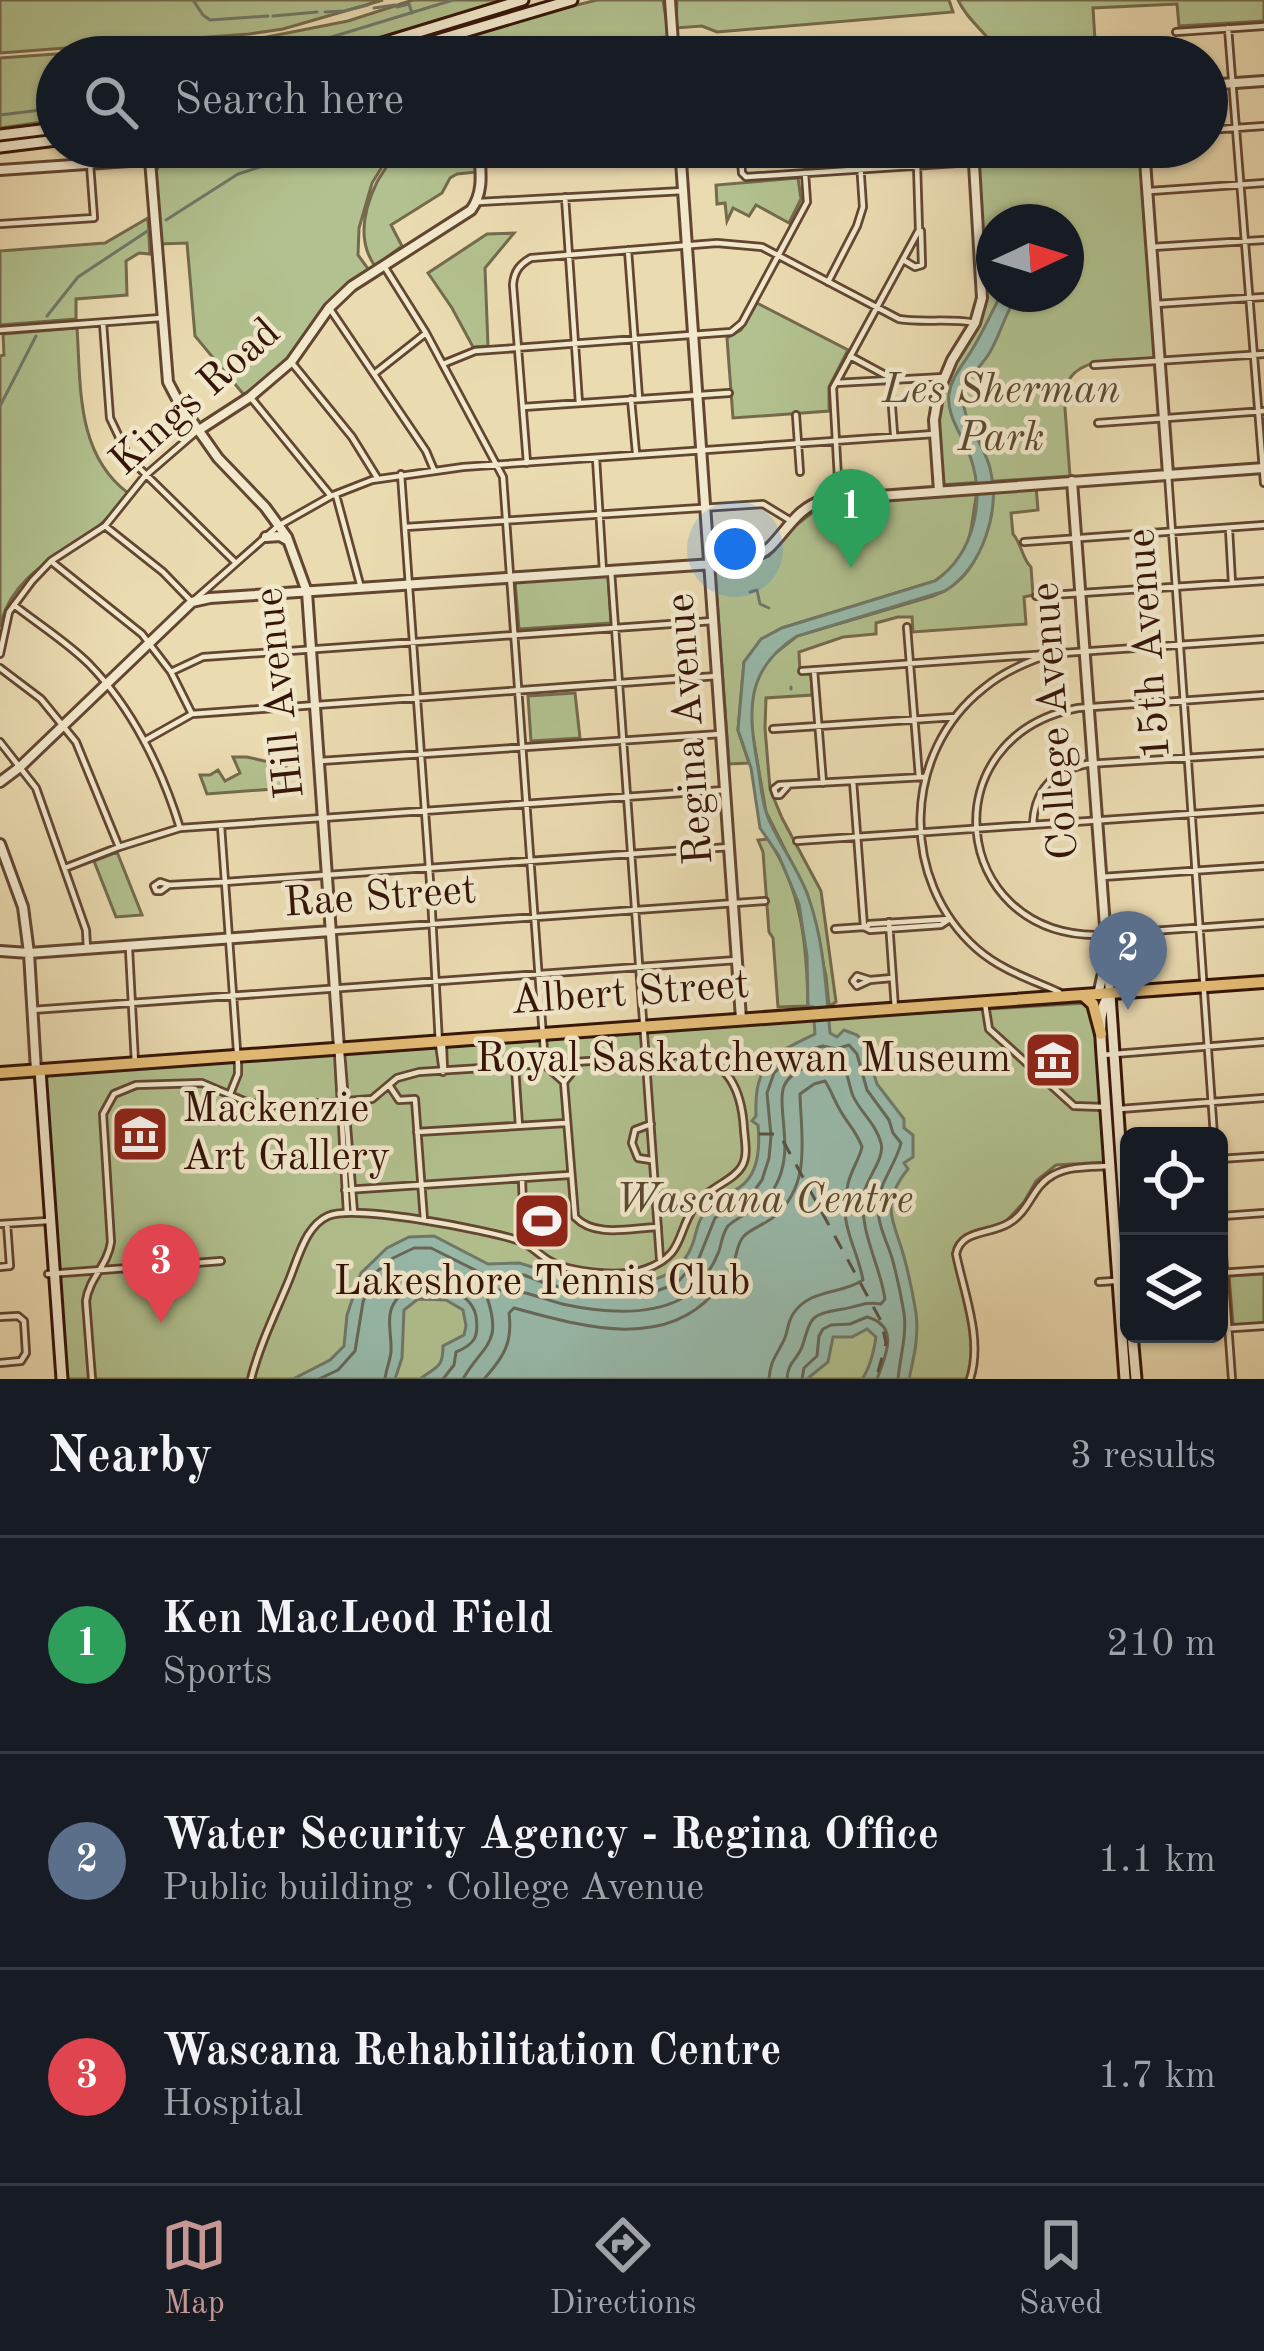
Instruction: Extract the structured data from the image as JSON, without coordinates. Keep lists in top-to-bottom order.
{
  "streets": {
    "main road": ["College Avenue", "Albert Street"],
    "street": [
      "Kings Road",
      "15th Avenue",
      "Hill Avenue",
      "Regina Avenue",
      "Rae Street"
    ]
  },
  "crossings": [
    ["Kings Road", "Hill Avenue"],
    ["15th Avenue", "Albert Street"],
    ["Hill Avenue", "Rae Street"],
    ["Hill Avenue", "Albert Street"],
    ["College Avenue", "Albert Street"],
    ["Regina Avenue", "Rae Street"],
    ["Regina Avenue", "Albert Street"]
  ],
  "parks": ["Les Sherman Park", "Wascana Centre"],
  "places": {
    "museum": ["Royal Saskatchewan Museum", "Mackenzie Art Gallery"],
    "sports": ["Lakeshore Tennis Club"]
  },
  "north": "right",
  "page": {
    "search": "Search here",
    "pins": ["1", "2", "3"],
    "heading": ["Nearby", "3 results"],
    "list": [
      {
        "mark": "1",
        "name": "Ken MacLeod Field",
        "note": "Sports",
        "value": "210 m"
      },
      {
        "mark": "2",
        "name": "Water Security Agency - Regina Office",
        "note": "Public building · College Avenue",
        "value": "1.1 km"
      },
      {
        "mark": "3",
        "name": "Wascana Rehabilitation Centre",
        "note": "Hospital",
        "value": "1.7 km"
      }
    ],
    "nav": ["Map", "Directions", "Saved"]
  }
}
